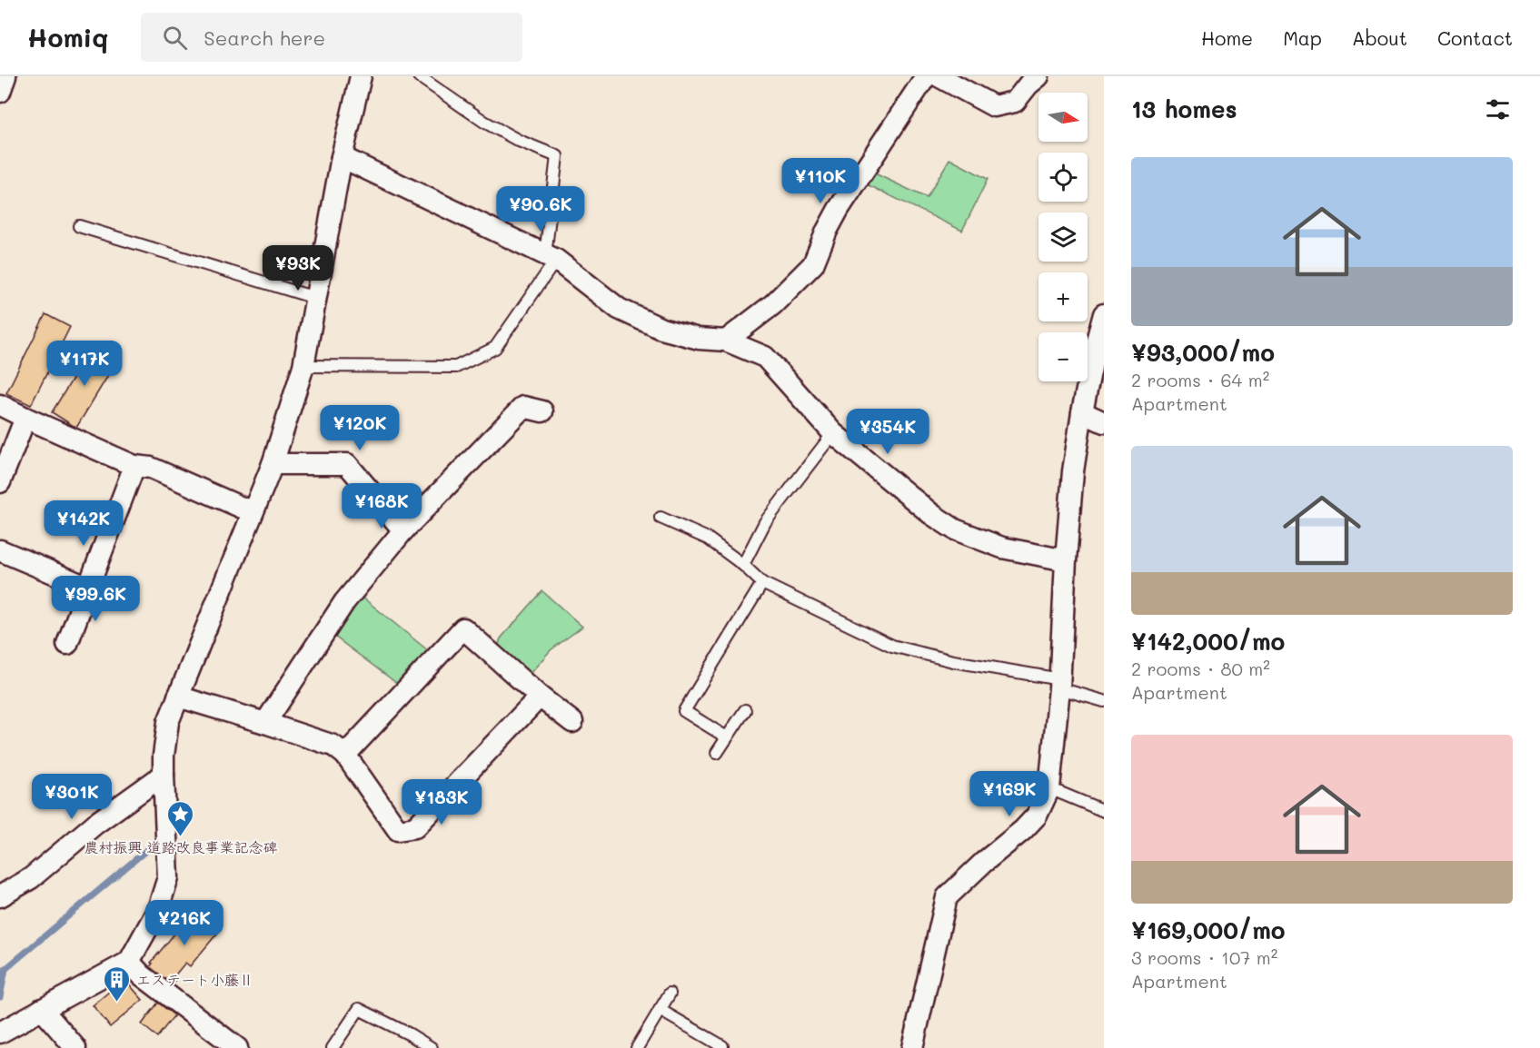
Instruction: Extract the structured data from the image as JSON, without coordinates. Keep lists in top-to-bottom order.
{
  "places": {
    "place": ["農村振興 道路改良事業記念碑"],
    "building": ["エステート小藤Ⅱ"]
  },
  "north": "right",
  "page": {
    "header": "Homiq",
    "search": "Search here",
    "nav": [
      "Home",
      "Map",
      "About",
      "Contact"
    ],
    "heading": "13 homes",
    "map_buttons": ["+", "−"],
    "list": [
      {
        "name": "¥93,000/mo",
        "note": "2 rooms · 64 m² · Apartment"
      },
      {
        "name": "¥142,000/mo",
        "note": "2 rooms · 80 m² · Apartment"
      },
      {
        "name": "¥169,000/mo",
        "note": "3 rooms · 107 m² · Apartment"
      }
    ],
    "price": [
      "¥110K",
      "¥90.6K",
      "¥93K",
      "¥117K",
      "¥120K",
      "¥354K",
      "¥168K",
      "¥142K",
      "¥99.6K",
      "¥169K",
      "¥301K",
      "¥183K",
      "¥216K"
    ]
  }
}
